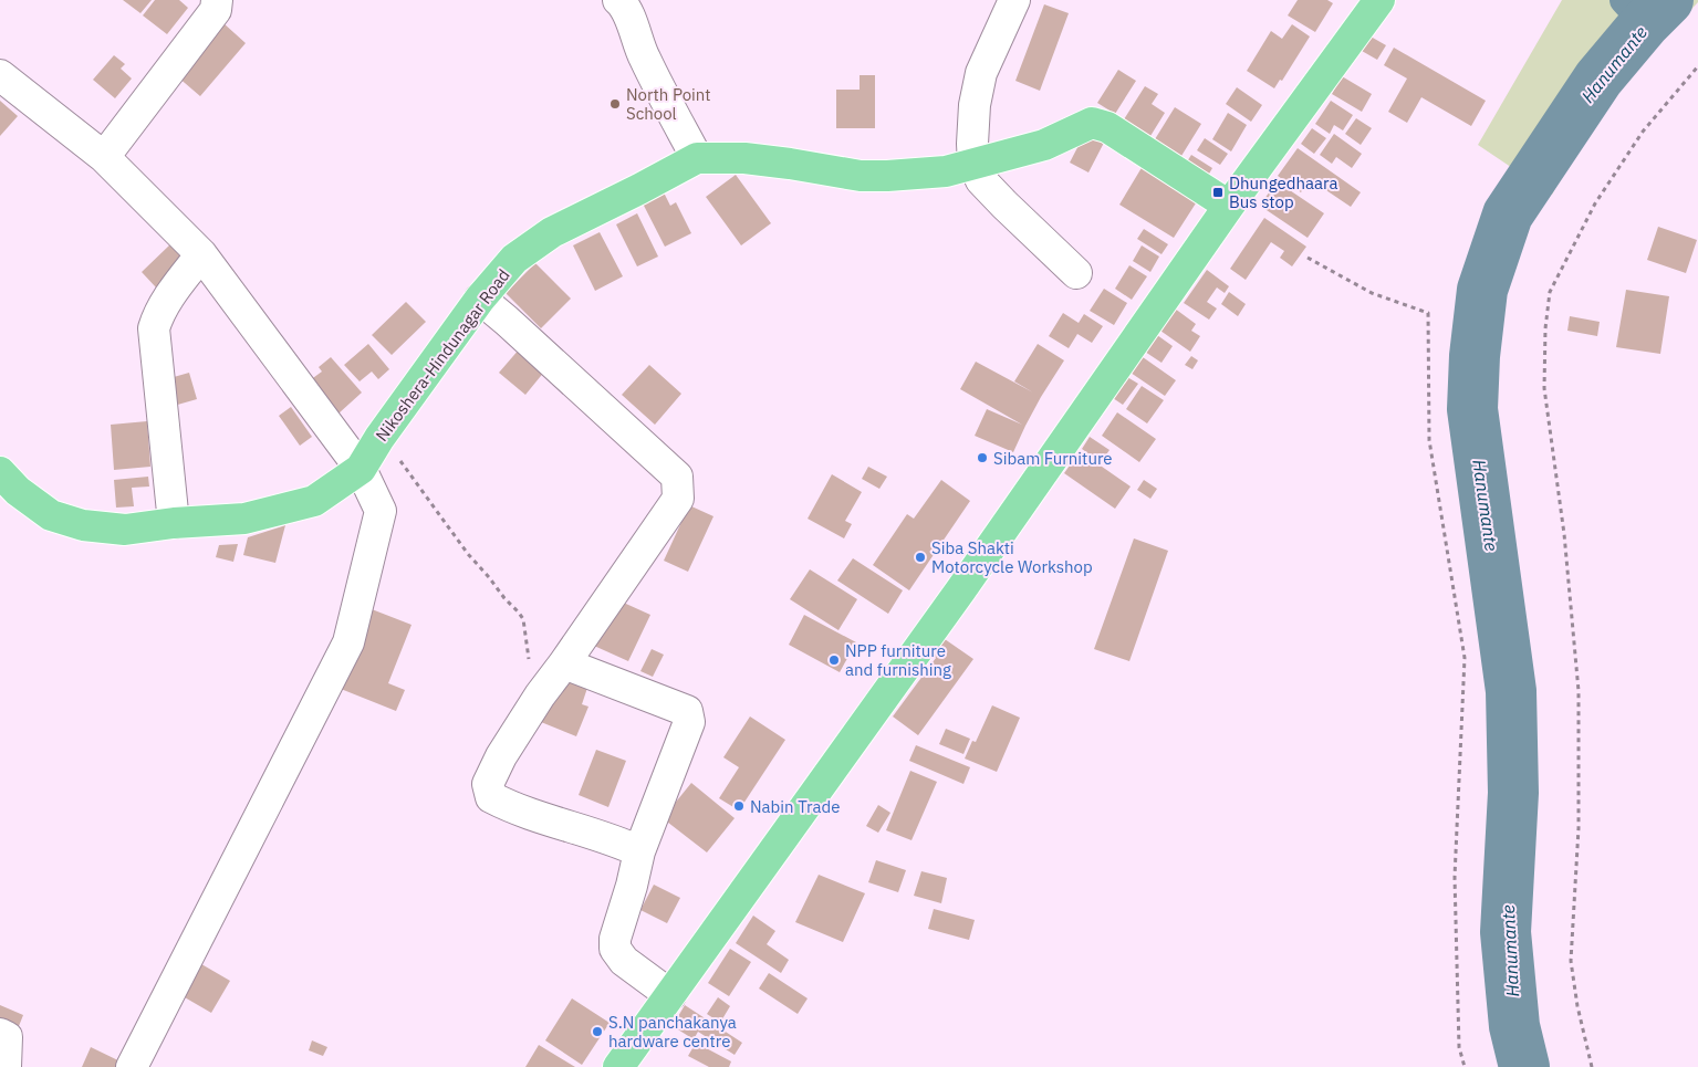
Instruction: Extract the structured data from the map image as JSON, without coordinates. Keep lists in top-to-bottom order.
{
  "streets": {
    "main road": ["Nikoshera-Hindunagar Road"]
  },
  "water": ["Hanumante"],
  "places": {
    "other": [
      "North Point School",
      "Sibam Furniture",
      "Siba Shakti Motorcycle Workshop",
      "NPP furniture and furnishing",
      "Nabin Trade",
      "S.N panchakanya hardware centre"
    ],
    "transit": ["Dhungedhaara Bus stop"]
  }
}
